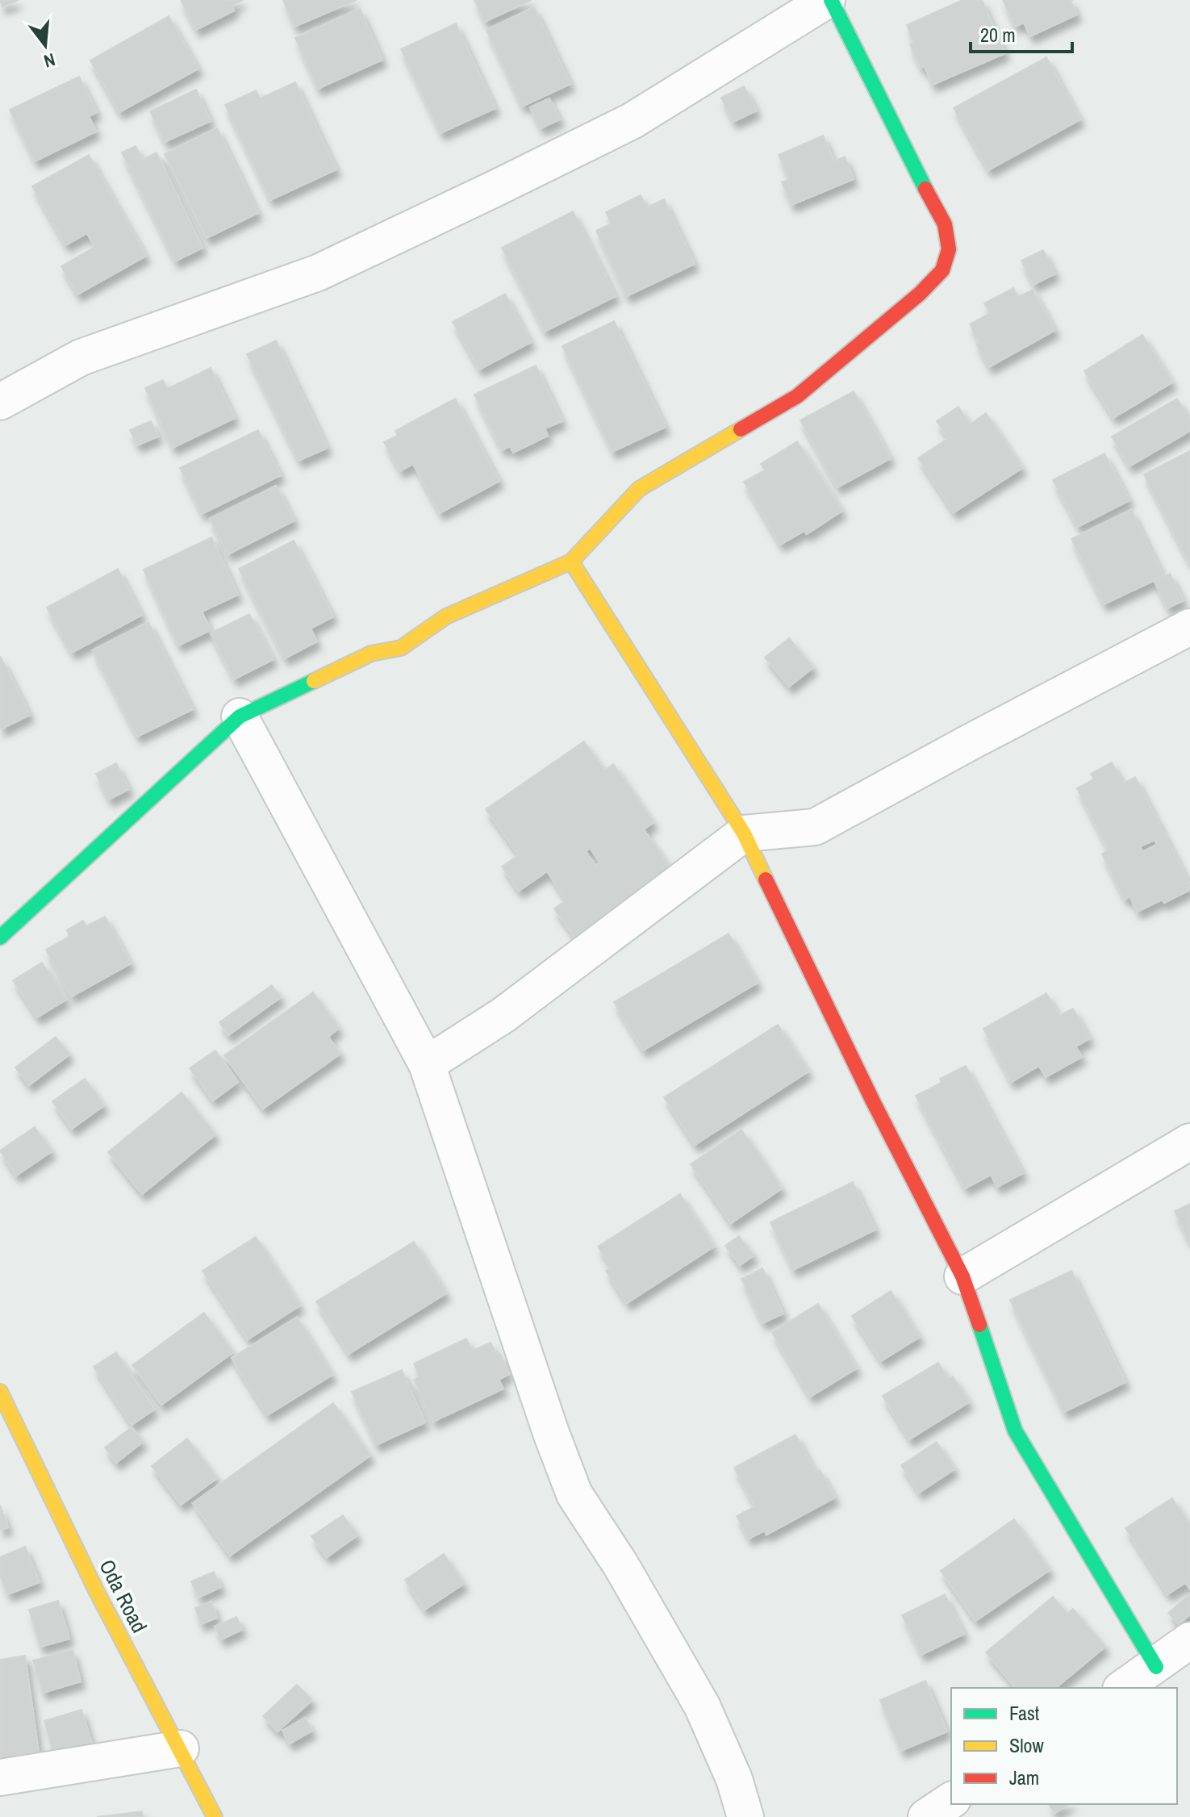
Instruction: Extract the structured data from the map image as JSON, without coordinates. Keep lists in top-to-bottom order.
{
  "streets": {
    "street": ["Oda Road"]
  },
  "legend": ["Fast", "Slow", "Jam"],
  "scale_bar": "20 m",
  "north": "bottom"
}
